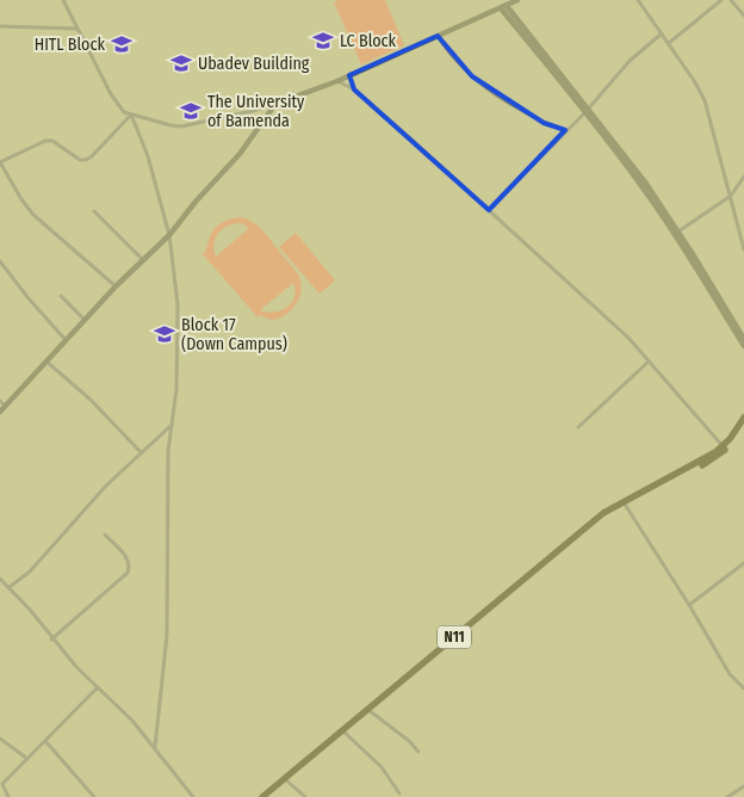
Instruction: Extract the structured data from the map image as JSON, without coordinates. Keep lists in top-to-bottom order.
{
  "streets": {
    "highway": ["N11"]
  },
  "places": {
    "school or university": [
      "LC Block",
      "HITL Block",
      "Ubadev Building",
      "The University of Bamenda",
      "Block 17 (Down Campus)"
    ]
  }
}
